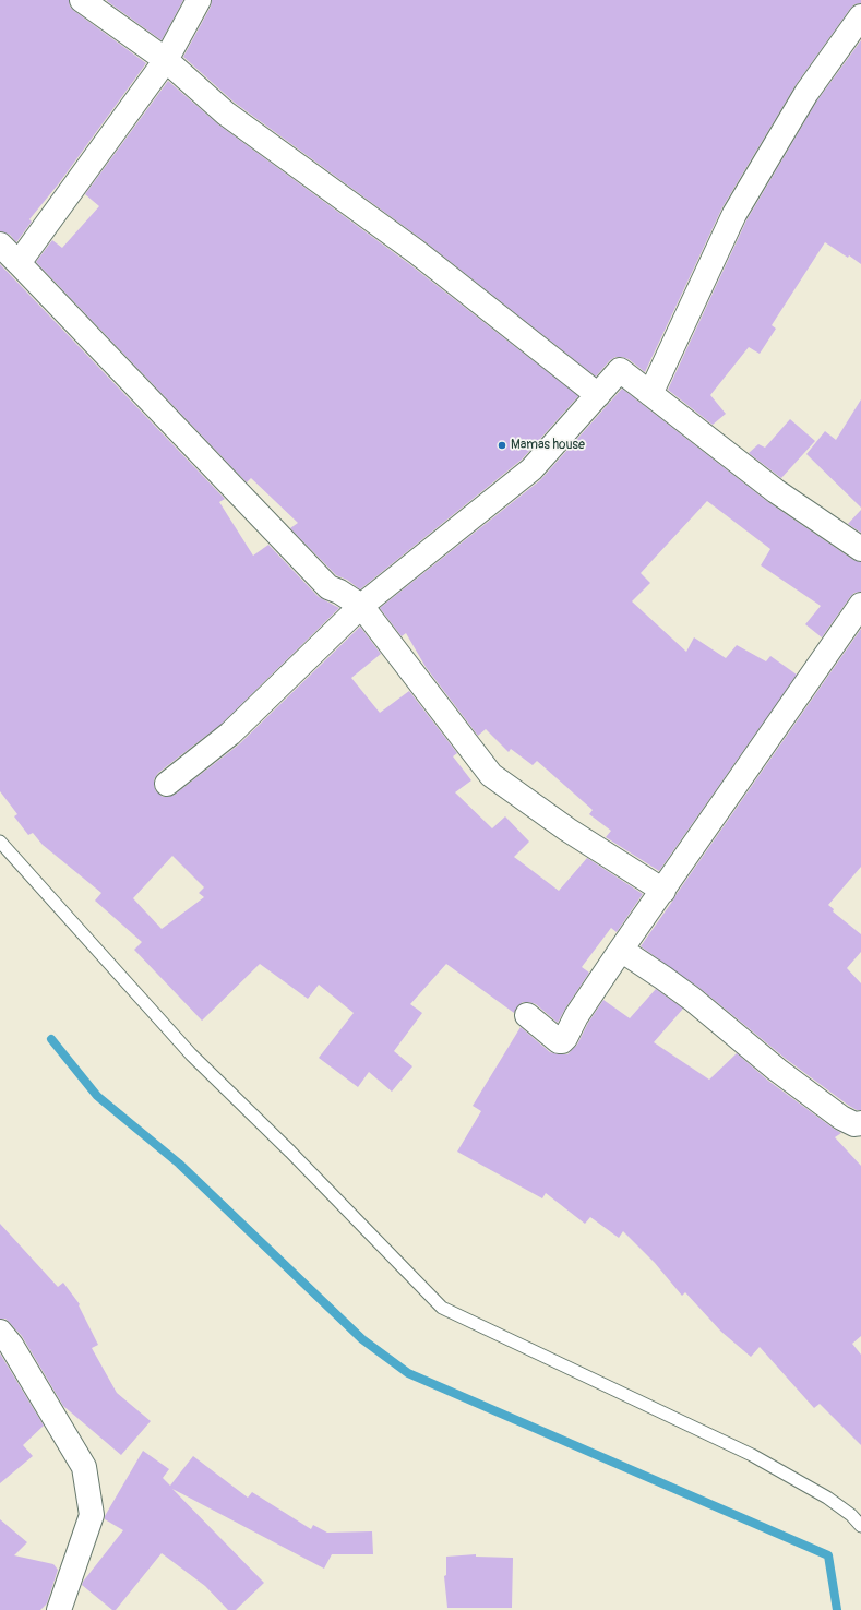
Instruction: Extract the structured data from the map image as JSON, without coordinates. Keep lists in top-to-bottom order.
{
  "places": ["Mamas house"]
}
